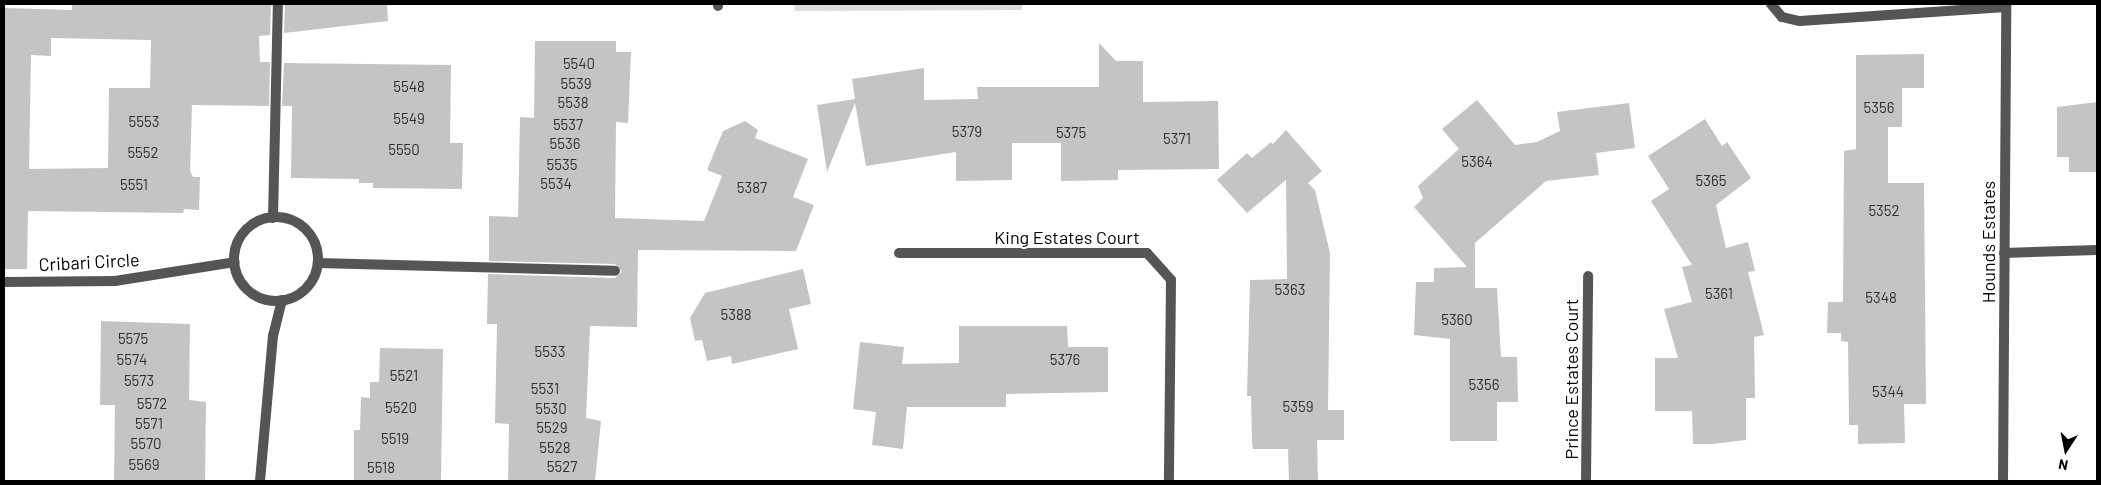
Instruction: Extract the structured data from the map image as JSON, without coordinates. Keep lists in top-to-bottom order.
{
  "streets": {
    "street": [
      "King Estates Court",
      "Hounds Estates",
      "Cribari Circle",
      "Prince Estates Court"
    ]
  },
  "house_numbers": [
    "5540",
    "5539",
    "5548",
    "5538",
    "5356",
    "5549",
    "5553",
    "5537",
    "5379",
    "5375",
    "5371",
    "5536",
    "5550",
    "5552",
    "5364",
    "5535",
    "5365",
    "5534",
    "5551",
    "5387",
    "5352",
    "5363",
    "5361",
    "5348",
    "5388",
    "5360",
    "5575",
    "5533",
    "5574",
    "5376",
    "5521",
    "5573",
    "5356",
    "5531",
    "5344",
    "5572",
    "5359",
    "5520",
    "5530",
    "5571",
    "5529",
    "5519",
    "5570",
    "5528",
    "5569",
    "5527",
    "5518"
  ],
  "north": "bottom"
}
